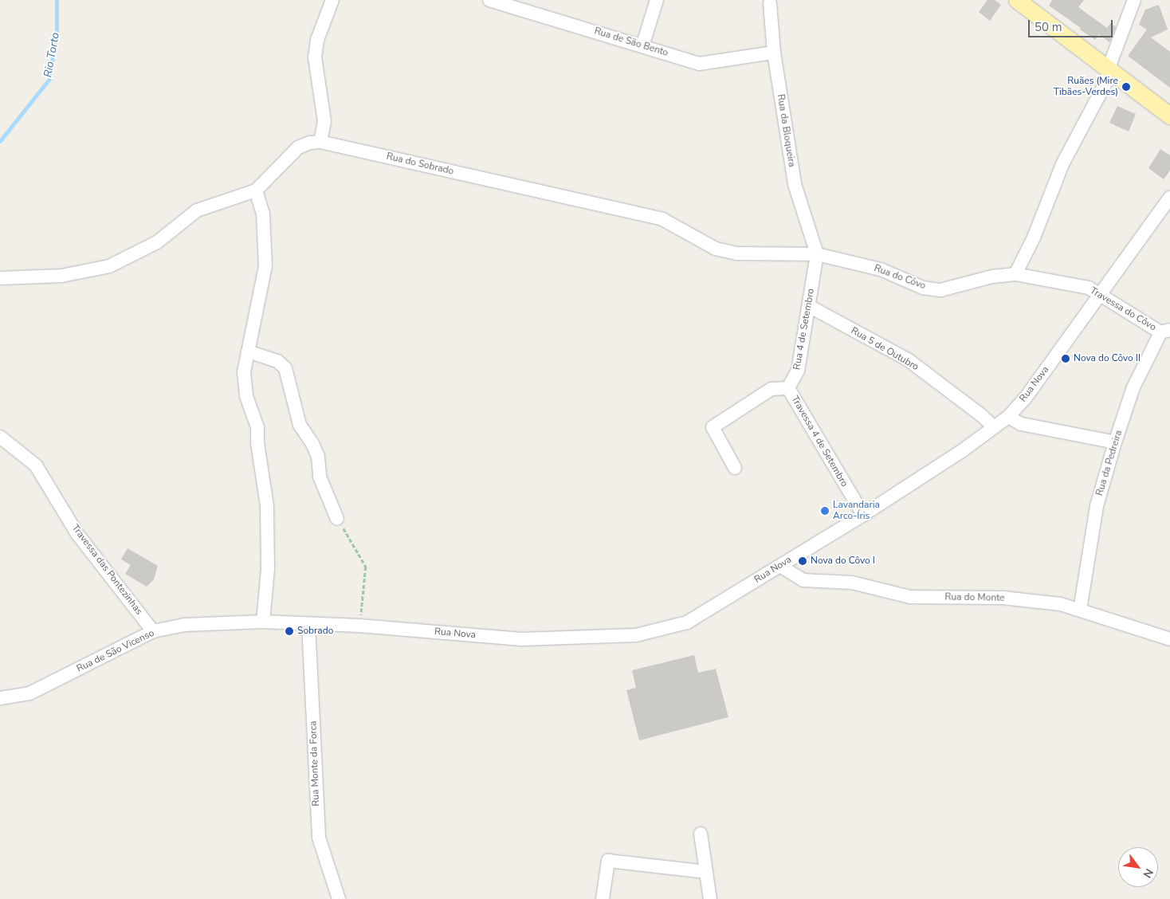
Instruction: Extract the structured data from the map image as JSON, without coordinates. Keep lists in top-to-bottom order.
{
  "streets": {
    "street": [
      "Rua de São Bento",
      "Rua da Bloqueira",
      "Rua do Sobrado",
      "Rua do Côvo",
      "Travessa do Côvo",
      "Rua 4 de Setembro",
      "Rua 5 de Outubro",
      "Rua Nova",
      "Travessa 4 de Setembro",
      "Rua da Pedreira",
      "Travessa das Pontezinhas",
      "Rua do Monte",
      "Rua de São Vicenso",
      "Rua Monte da Forca"
    ]
  },
  "crossings": [
    ["Rua de São Bento", "Rua da Bloqueira"],
    ["Rua da Bloqueira", "Rua do Côvo"],
    ["Rua da Bloqueira", "Rua 4 de Setembro"],
    ["Rua do Sobrado", "Rua do Côvo"],
    ["Rua do Côvo", "Travessa do Côvo"],
    ["Rua do Côvo", "Rua 4 de Setembro"],
    ["Travessa do Côvo", "Rua Nova"],
    ["Travessa do Côvo", "Rua da Pedreira"],
    ["Rua 4 de Setembro", "Rua 5 de Outubro"],
    ["Rua 4 de Setembro", "Travessa 4 de Setembro"],
    ["Rua 5 de Outubro", "Rua Nova"],
    ["Rua Nova", "Travessa 4 de Setembro"],
    ["Rua Nova", "Rua do Monte"],
    ["Rua Nova", "Rua de São Vicenso"],
    ["Rua Nova", "Rua Monte da Forca"],
    ["Rua da Pedreira", "Rua do Monte"],
    ["Travessa das Pontezinhas", "Rua de São Vicenso"],
    ["Rua de São Vicenso", "Rua Monte da Forca"]
  ],
  "water": ["Rio Torto"],
  "places": [
    "Ruães (Mire Tibães-Verdes)",
    "Nova do Côvo II",
    "Lavandaria Arco-Íris",
    "Nova do Côvo I",
    "Sobrado"
  ],
  "scale_bar": "50 m",
  "north": "bottom right"
}
